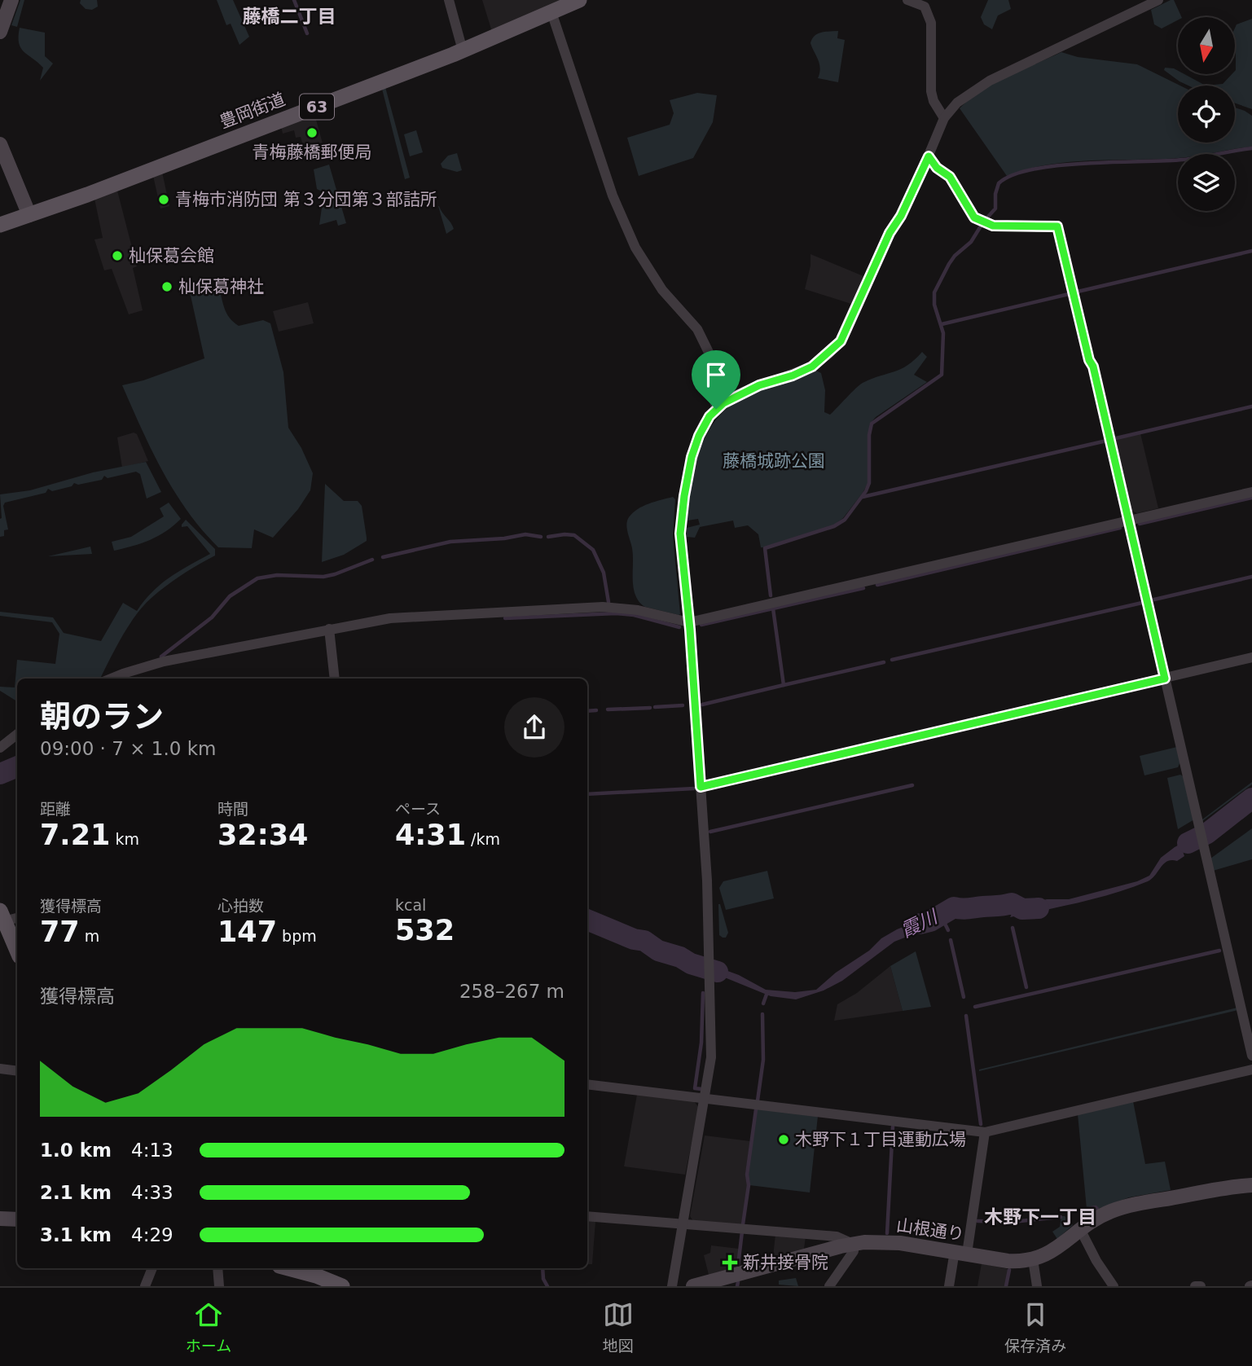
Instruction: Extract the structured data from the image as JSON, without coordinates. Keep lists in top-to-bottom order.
{
  "streets": {
    "main road": ["63", "豊岡街道"],
    "street": ["山根通り"]
  },
  "districts": ["藤橋二丁目", "木野下一丁目"],
  "water": ["霞川"],
  "parks": ["藤橋城跡公園"],
  "places": {
    "other": [
      "青梅藤橋郵便局",
      "青梅市消防団 第３分団第３部詰所",
      "杣保葛会館",
      "杣保葛神社",
      "木野下１丁目運動広場"
    ],
    "health": ["新井接骨院"]
  },
  "north": "bottom",
  "page": {
    "heading": ["朝のラン", "09:00 · 7 × 1.0 km"],
    "stats": [
      ["距離", "7.21 km"],
      ["時間", "32:34"],
      ["ペース", "4:31 /km"],
      ["獲得標高", "77 m"],
      ["心拍数", "147 bpm"],
      ["kcal", "532"]
    ],
    "chart": ["獲得標高", "258–267 m"],
    "list": [
      {
        "name": "1.0 km",
        "note": "4:13"
      },
      {
        "name": "2.1 km",
        "note": "4:33"
      },
      {
        "name": "3.1 km",
        "note": "4:29"
      }
    ],
    "tabs": ["ホーム", "地図", "保存済み"]
  }
}
